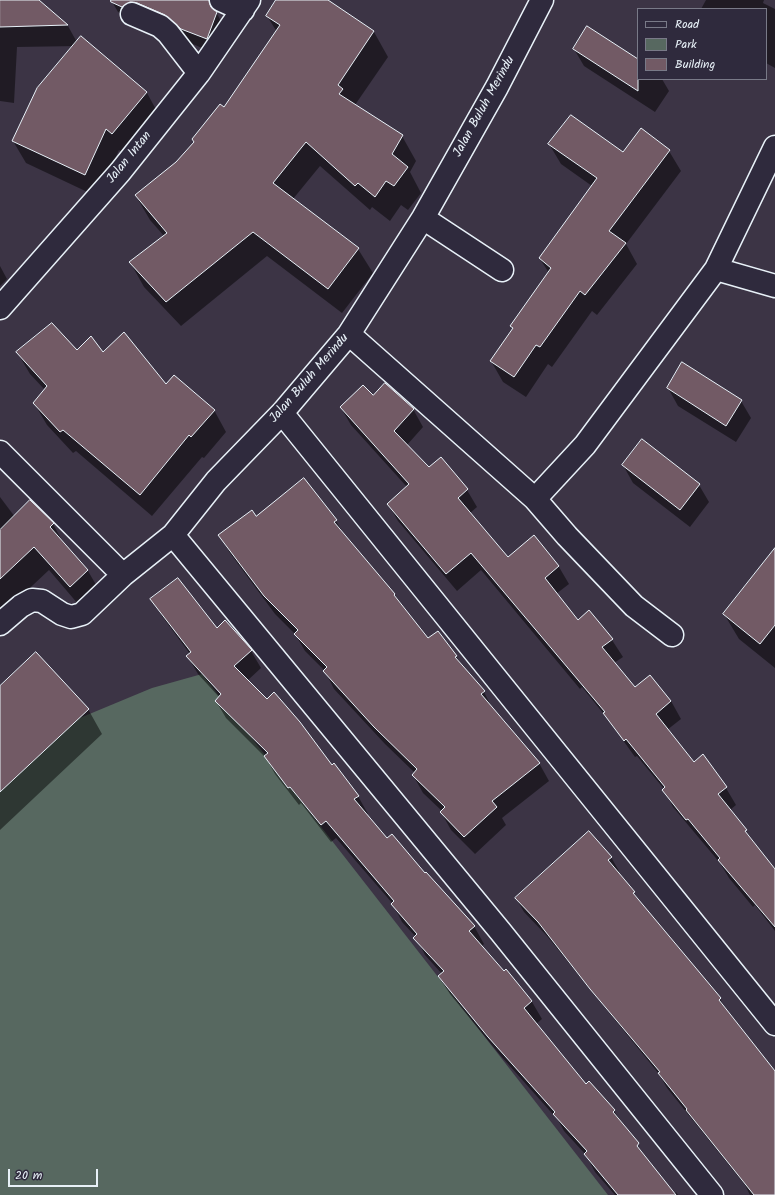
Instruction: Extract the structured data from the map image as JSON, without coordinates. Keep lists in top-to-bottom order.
{
  "streets": {
    "street": ["Jalan Buluh Merindu", "Jalan Intan"]
  },
  "legend": ["Road", "Park", "Building"],
  "scale_bar": "20 m"
}
